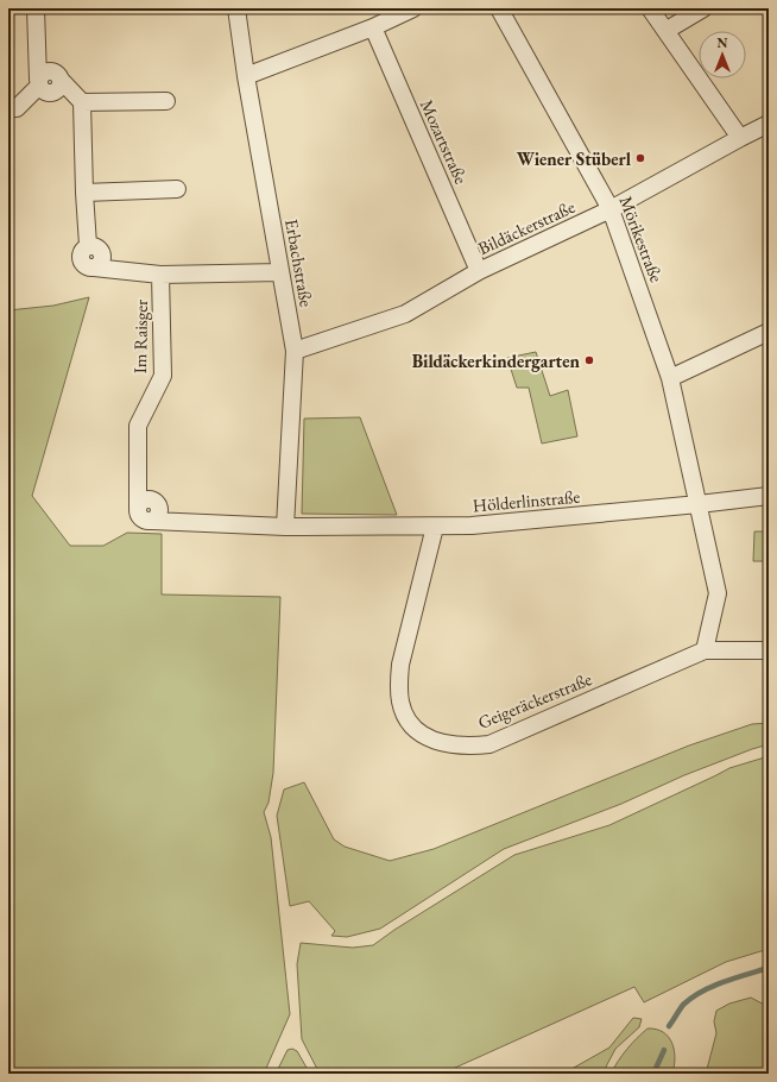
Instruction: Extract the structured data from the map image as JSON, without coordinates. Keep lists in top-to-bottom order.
{
  "streets": {
    "street": [
      "Mozartstraße",
      "Bildäckerstraße",
      "Mörikestraße",
      "Erbachstraße",
      "Im Raisger",
      "Hölderlinstraße",
      "Geigeräckerstraße"
    ]
  },
  "crossings": [
    ["Mozartstraße", "Bildäckerstraße"],
    ["Bildäckerstraße", "Mörikestraße"],
    ["Bildäckerstraße", "Erbachstraße"],
    ["Mörikestraße", "Hölderlinstraße"],
    ["Erbachstraße", "Im Raisger"],
    ["Erbachstraße", "Hölderlinstraße"],
    ["Im Raisger", "Hölderlinstraße"],
    ["Hölderlinstraße", "Geigeräckerstraße"]
  ],
  "places": ["Wiener Stüberl", "Bildäckerkindergarten"],
  "north": "top"
}
